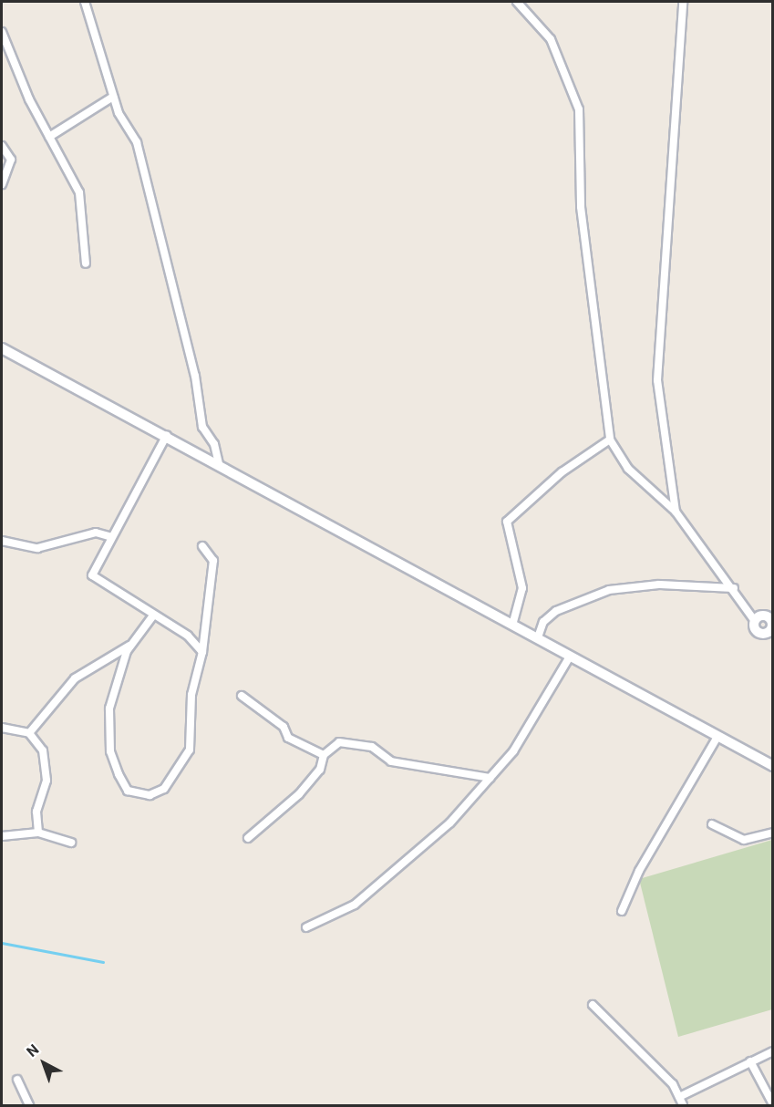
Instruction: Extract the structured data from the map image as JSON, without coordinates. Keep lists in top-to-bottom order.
{
  "north": "top left"
}
